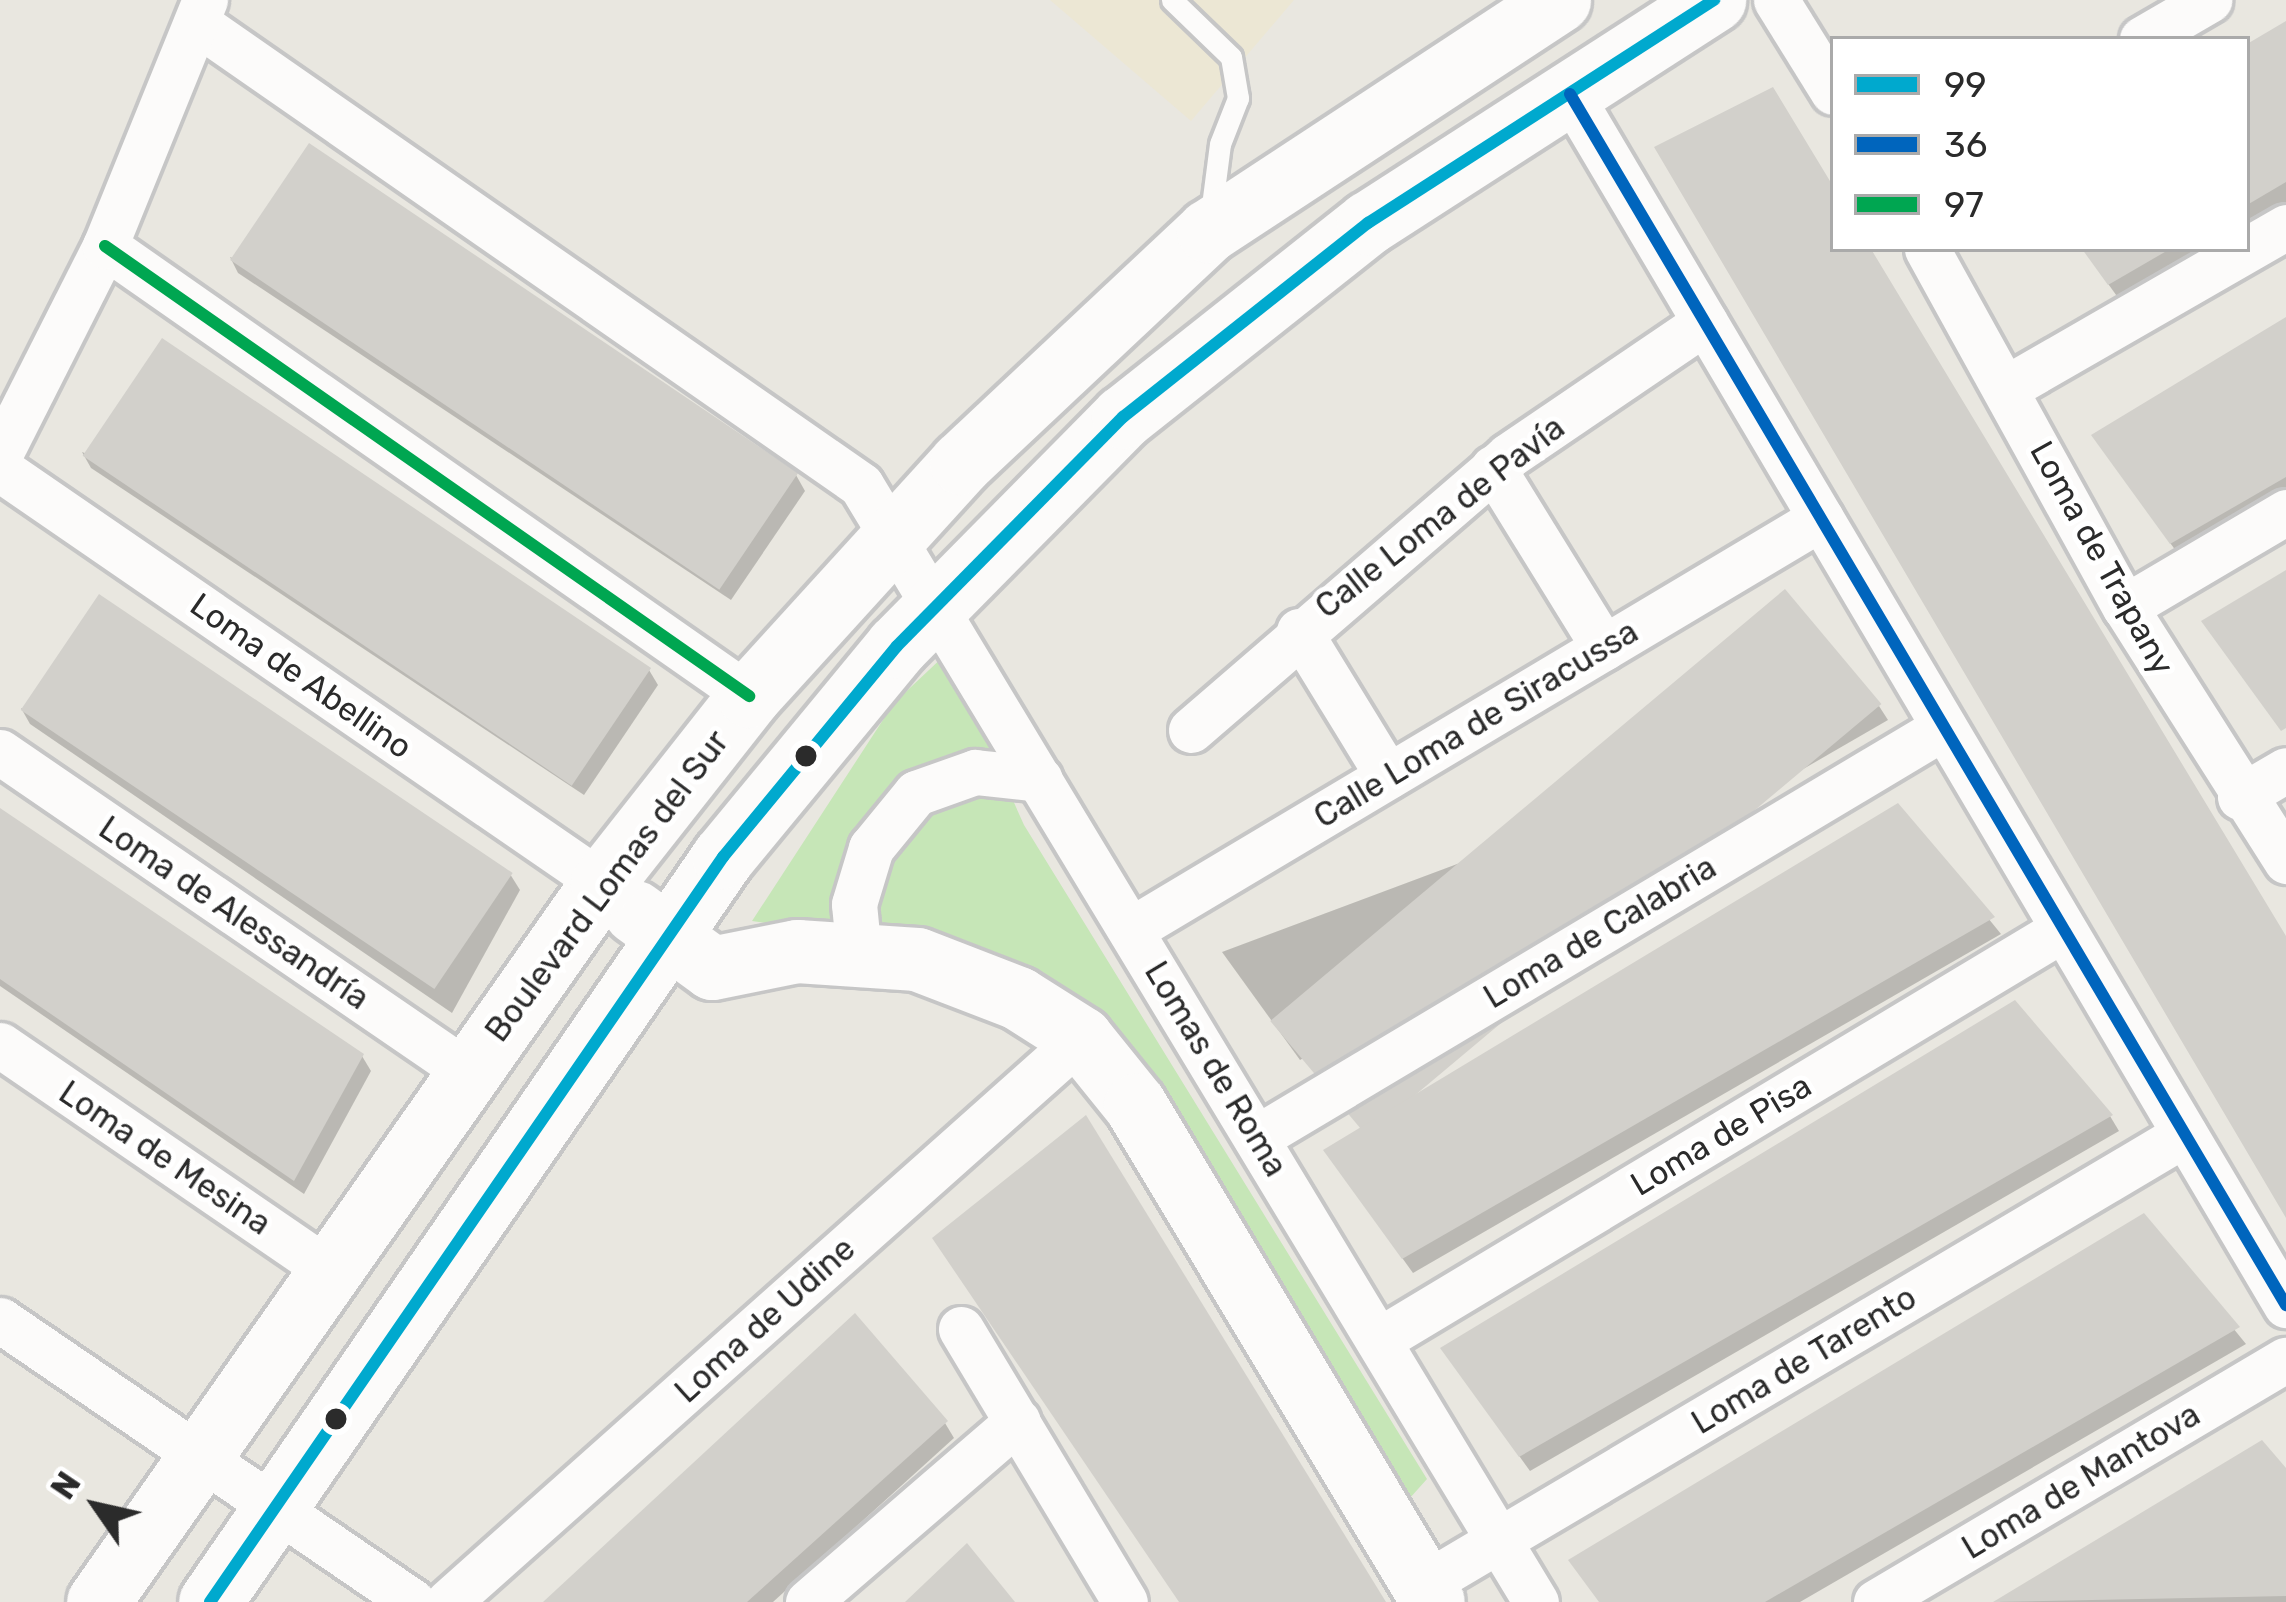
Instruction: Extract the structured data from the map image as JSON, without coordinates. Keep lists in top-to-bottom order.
{
  "streets": {
    "street": [
      "Calle Loma de Pavía",
      "Loma de Trapany",
      "Loma de Abellino",
      "Calle Loma de Siracussa",
      "Boulevard Lomas del Sur",
      "Loma de Alessandría",
      "Loma de Calabria",
      "Lomas de Roma",
      "Loma de Pisa",
      "Loma de Mesina",
      "Loma de Udine",
      "Loma de Tarento",
      "Loma de Mantova"
    ]
  },
  "crossings": [
    ["Loma de Abellino", "Boulevard Lomas del Sur"],
    ["Calle Loma de Siracussa", "Lomas de Roma"],
    ["Boulevard Lomas del Sur", "Loma de Alessandría"],
    ["Boulevard Lomas del Sur", "Lomas de Roma"],
    ["Boulevard Lomas del Sur", "Loma de Mesina"],
    ["Loma de Calabria", "Lomas de Roma"],
    ["Lomas de Roma", "Loma de Pisa"],
    ["Lomas de Roma", "Loma de Tarento"]
  ],
  "lines": ["transit line 99", "transit line 36", "transit line 97"],
  "legend": ["99", "36", "97"],
  "north": "top left"
}
